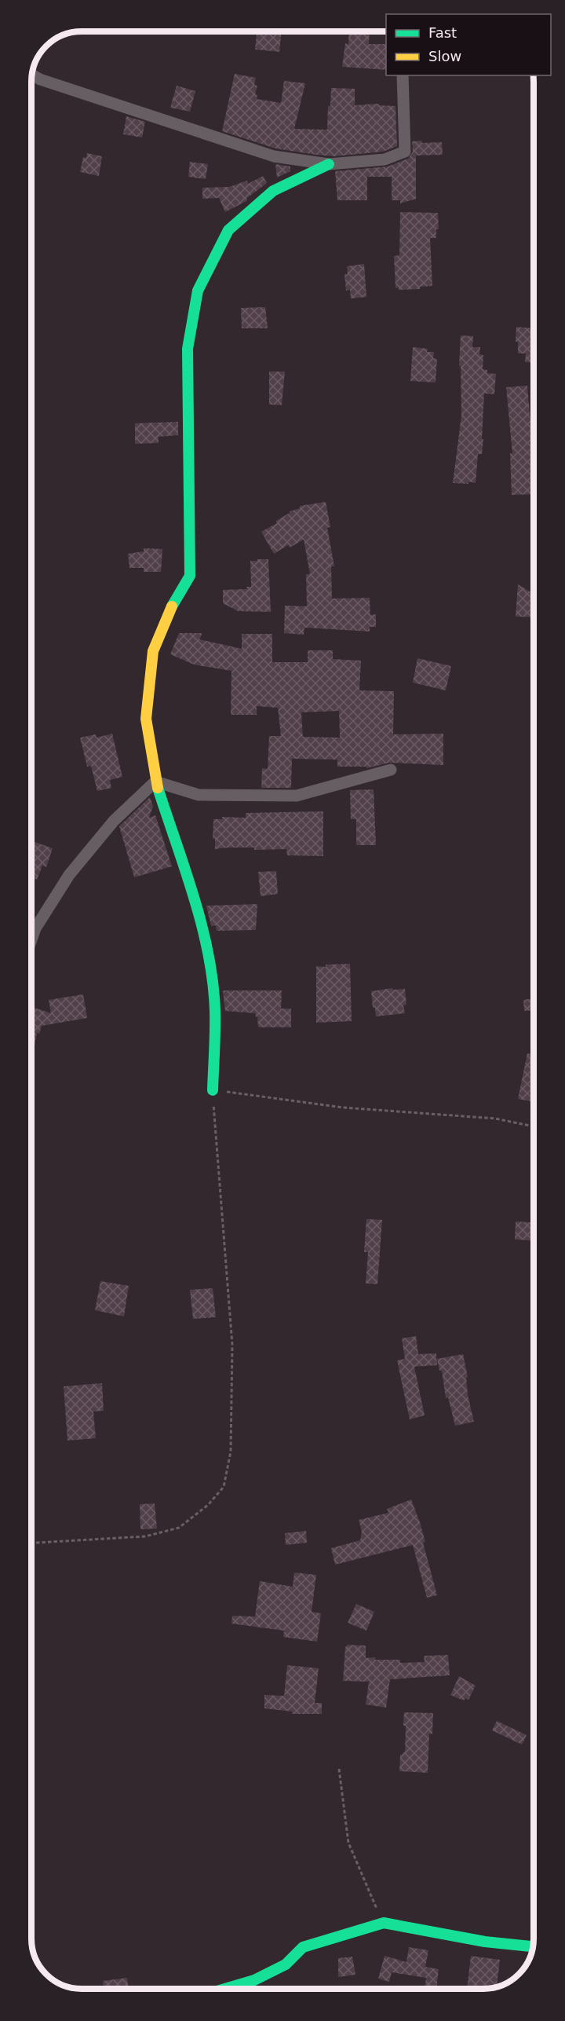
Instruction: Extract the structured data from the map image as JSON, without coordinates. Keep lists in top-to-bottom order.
{
  "legend": ["Fast", "Slow"]
}
